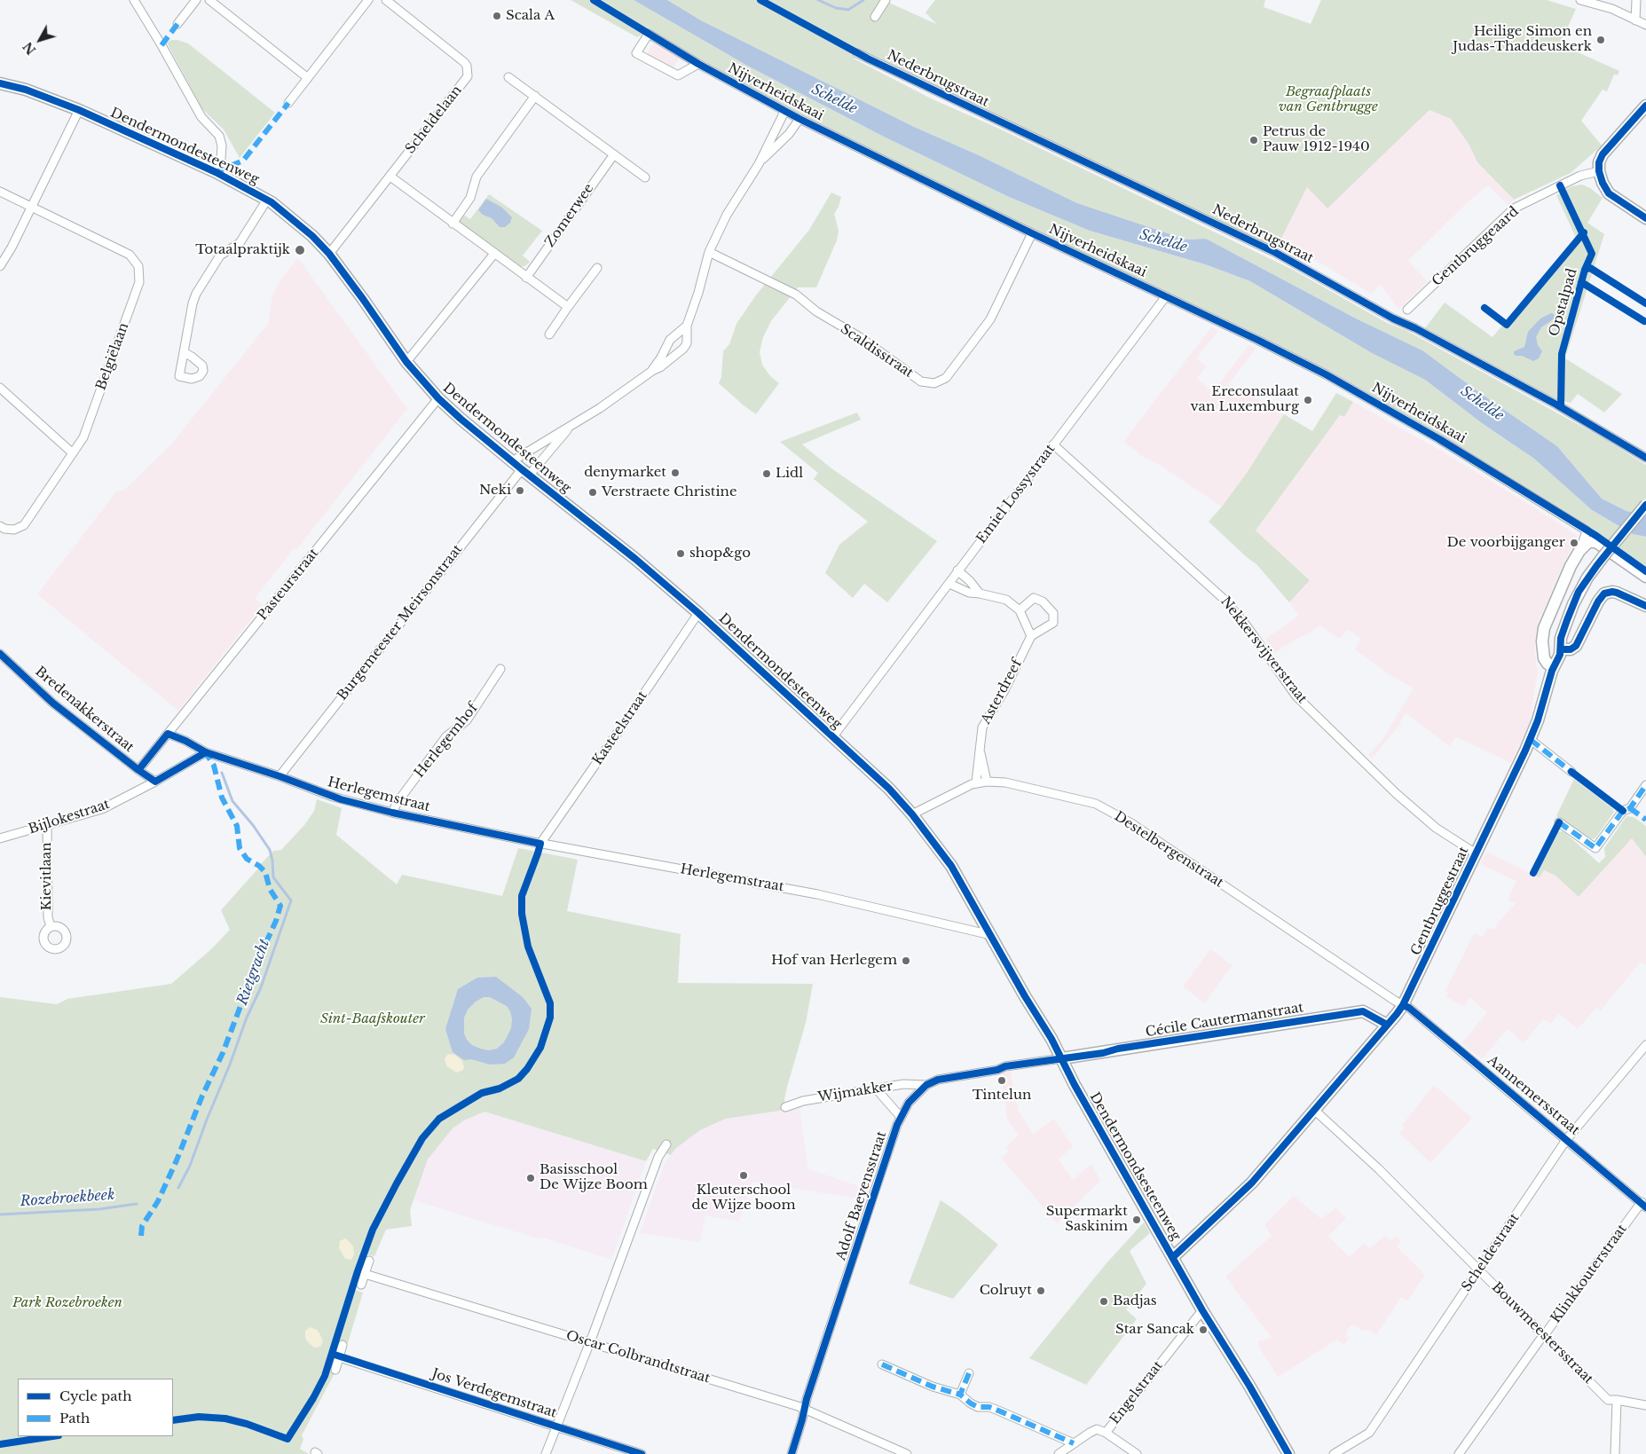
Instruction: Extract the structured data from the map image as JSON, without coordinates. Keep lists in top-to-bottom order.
{
  "streets": {
    "main road": [
      "Dendermondesteenweg",
      "Gentbruggestraat",
      "Cécile Cautermanstraat",
      "Dendermondsesteenweg"
    ],
    "street": [
      "Nederbrugstraat",
      "Nijverheidskaai",
      "Scheldelaan",
      "Zomerwee",
      "Gentbruggeaard",
      "Scaldisstraat",
      "Belgiëlaan",
      "Emiel Lossystraat",
      "Pasteurstraat",
      "Burgemeester Meirsonstraat",
      "Nekkersvijverstraat",
      "Asterdreef",
      "Bredenakkerstraat",
      "Kasteelstraat",
      "Herlegemhof",
      "Herlegemstraat",
      "Bijlokestraat",
      "Destelbergenstraat",
      "Kievitlaan",
      "Wijmakker",
      "Aannemersstraat",
      "Adolf Baeyensstraat",
      "Scheldestraat",
      "Klinkkouterstraat",
      "Bouwmeestersstraat",
      "Oscar Colbrandtstraat",
      "Engelstraat",
      "Jos Verdegemstraat"
    ],
    "cycle path": ["Opstalpad"]
  },
  "crossings": [
    ["Nijverheidskaai", "Scaldisstraat"],
    ["Nijverheidskaai", "Emiel Lossystraat"],
    ["Scheldelaan", "Dendermondesteenweg"],
    ["Dendermondesteenweg", "Emiel Lossystraat"],
    ["Dendermondesteenweg", "Pasteurstraat"],
    ["Dendermondesteenweg", "Burgemeester Meirsonstraat"],
    ["Dendermondesteenweg", "Kasteelstraat"],
    ["Dendermondesteenweg", "Herlegemstraat"],
    ["Dendermondesteenweg", "Destelbergenstraat"],
    ["Dendermondesteenweg", "Dendermondsesteenweg"],
    ["Emiel Lossystraat", "Nekkersvijverstraat"],
    ["Pasteurstraat", "Bredenakkerstraat"],
    ["Pasteurstraat", "Herlegemstraat"],
    ["Burgemeester Meirsonstraat", "Herlegemstraat"],
    ["Nekkersvijverstraat", "Gentbruggestraat"],
    ["Asterdreef", "Destelbergenstraat"],
    ["Bredenakkerstraat", "Bijlokestraat"],
    ["Kasteelstraat", "Herlegemstraat"],
    ["Herlegemhof", "Herlegemstraat"],
    ["Herlegemstraat", "Bijlokestraat"],
    ["Herlegemstraat", "Dendermondsesteenweg"],
    ["Bijlokestraat", "Kievitlaan"],
    ["Destelbergenstraat", "Gentbruggestraat"],
    ["Destelbergenstraat", "Aannemersstraat"],
    ["Gentbruggestraat", "Cécile Cautermanstraat"],
    ["Gentbruggestraat", "Aannemersstraat"],
    ["Gentbruggestraat", "Dendermondsesteenweg"],
    ["Gentbruggestraat", "Bouwmeestersstraat"],
    ["Cécile Cautermanstraat", "Dendermondsesteenweg"],
    ["Cécile Cautermanstraat", "Adolf Baeyensstraat"],
    ["Wijmakker", "Adolf Baeyensstraat"],
    ["Aannemersstraat", "Scheldestraat"],
    ["Aannemersstraat", "Klinkkouterstraat"],
    ["Dendermondsesteenweg", "Adolf Baeyensstraat"],
    ["Dendermondsesteenweg", "Engelstraat"],
    ["Adolf Baeyensstraat", "Oscar Colbrandtstraat"],
    ["Scheldestraat", "Bouwmeestersstraat"],
    ["Klinkkouterstraat", "Bouwmeestersstraat"]
  ],
  "water": ["Schelde", "Rietgracht", "Rozebroekbeek"],
  "parks": ["Begraafplaats van Gentbrugge", "Sint-Baafskouter", "Park Rozebroeken"],
  "places": [
    "Scala A",
    "Heilige Simon en Judas-Thaddeuskerk",
    "Petrus de Pauw 1912-1940",
    "Totaalpraktijk",
    "Ereconsulaat van Luxemburg",
    "denymarket",
    "Lidl",
    "Neki",
    "Verstraete Christine",
    "De voorbijganger",
    "shop&go",
    "Hof van Herlegem",
    "Tintelun",
    "Kleuterschool de Wijze boom",
    "Basisschool De Wijze Boom",
    "Supermarkt Saskinim",
    "Colruyt",
    "Badjas",
    "Star Sancak"
  ],
  "legend": ["Cycle path", "Path"],
  "north": "bottom left"
}
